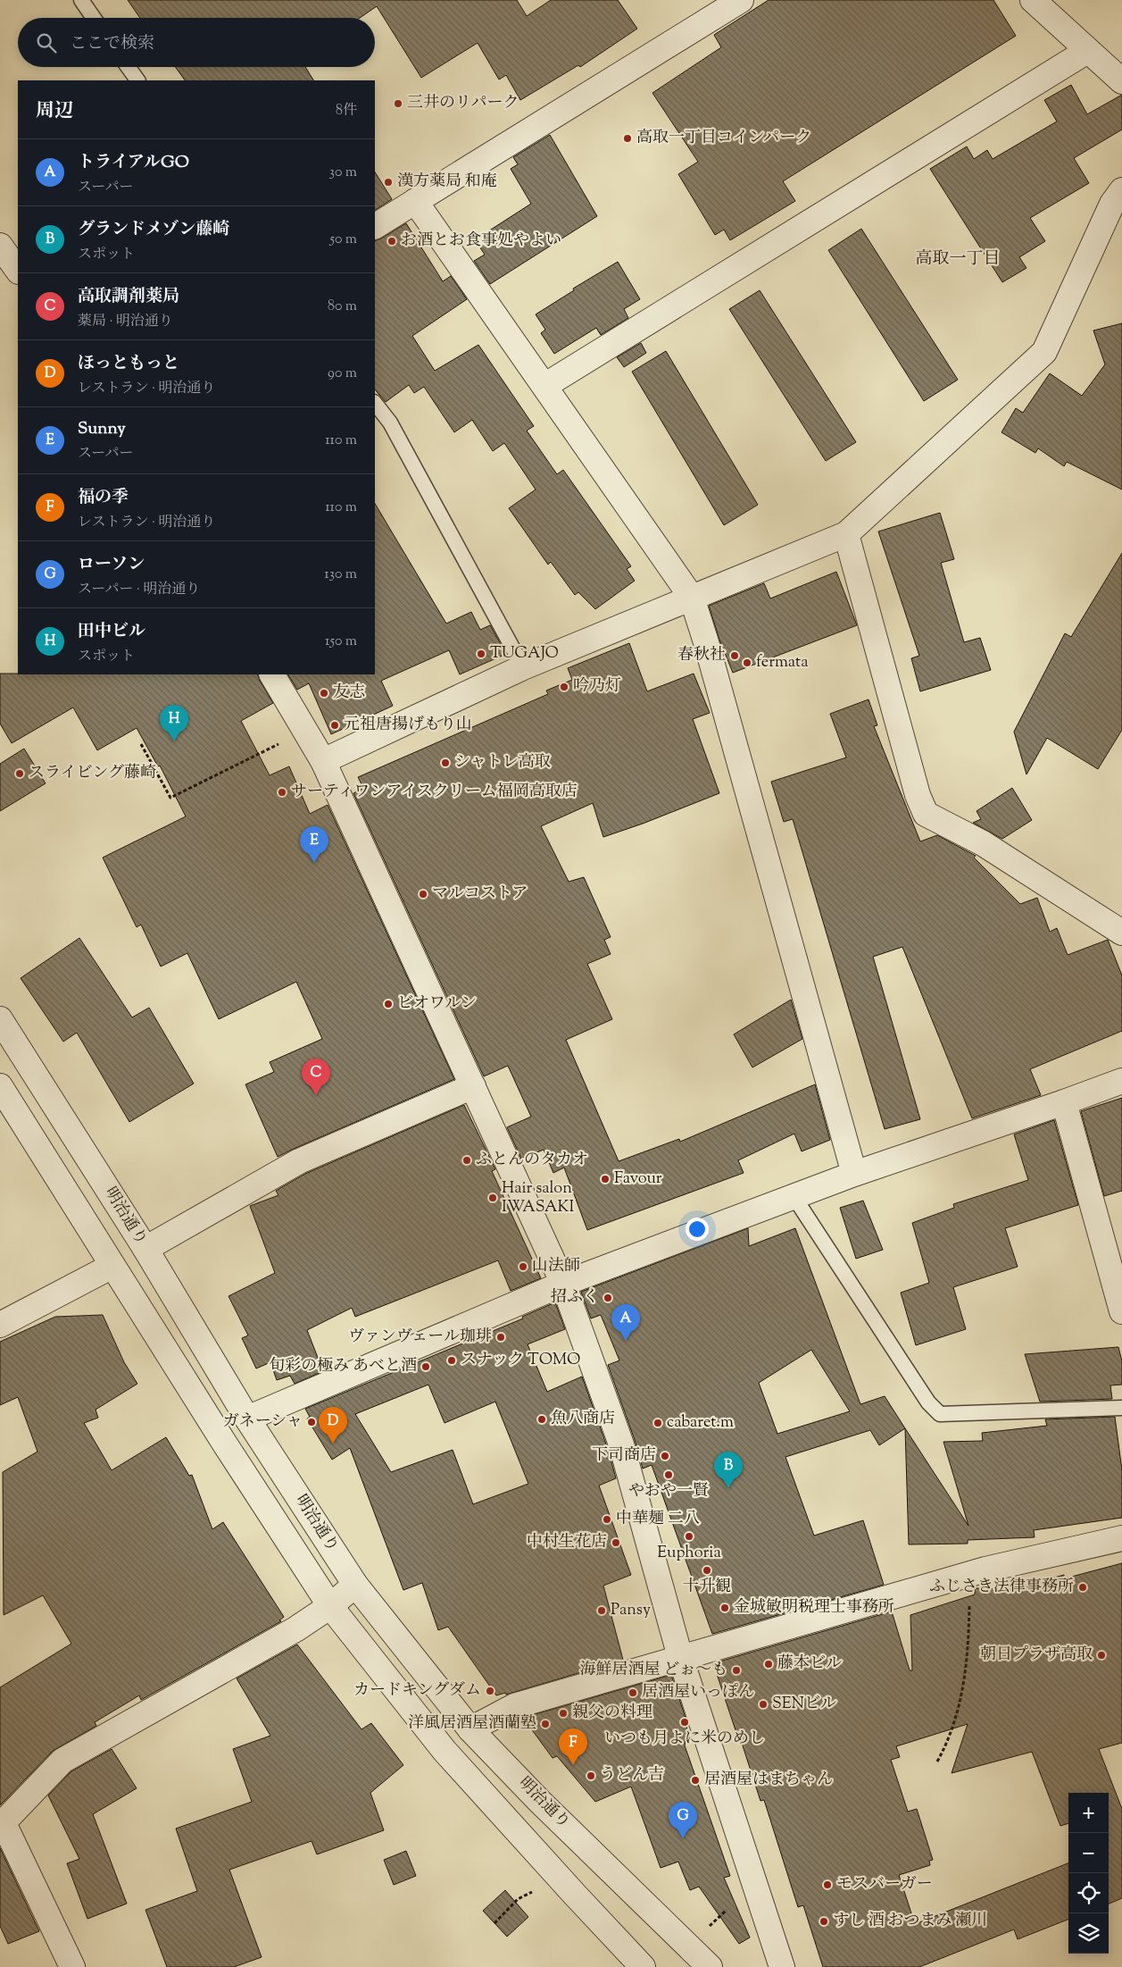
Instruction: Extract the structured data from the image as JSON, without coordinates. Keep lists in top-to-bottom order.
{
  "streets": {
    "street": ["明治通り"]
  },
  "districts": ["高取一丁目"],
  "places": [
    "三井のリパーク",
    "高取一丁目コインパーク",
    "漢方薬局 和庵",
    "お酒とお食事処やよい",
    "TUGAJO",
    "春秋社",
    "fermata",
    "吟乃灯",
    "友志",
    "元祖唐揚げもり山",
    "シャトレ高取",
    "スライビング藤崎",
    "サーティワンアイスクリーム福岡高取店",
    "マルコストア",
    "ビオワルン",
    "ふとんのタカオ",
    "Favour",
    "Hair salon IWASAKI",
    "山法師",
    "招ふく",
    "ヴァンヴェール珈琲",
    "スナック TOMO",
    "旬彩の極み あべと酒",
    "魚八商店",
    "ガネーシャ",
    "cabaret.m",
    "下司商店",
    "やおや一賢",
    "中華麺 二八",
    "Euphoria",
    "中村生花店",
    "十升観",
    "ふじさき法律事務所",
    "金城敏明税理士事務所",
    "Pansy",
    "朝日プラザ高取",
    "藤本ビル",
    "海鮮居酒屋 どぉ〜も",
    "カードキングダム",
    "居酒屋いっぽん",
    "SENビル",
    "親父の料理",
    "いつも月よに米のめし",
    "洋風居酒屋酒蘭塾",
    "うどん吉",
    "居酒屋はまちゃん",
    "モスバーガー",
    "すし 酒 おつまみ 瀬川"
  ],
  "page": {
    "search": "ここで検索",
    "heading": ["周辺", "8件"],
    "list": [
      {
        "mark": "A",
        "name": "トライアルGO",
        "note": "スーパー",
        "value": "30 m"
      },
      {
        "mark": "B",
        "name": "グランドメゾン藤崎",
        "note": "スポット",
        "value": "50 m"
      },
      {
        "mark": "C",
        "name": "高取調剤薬局",
        "note": "薬局 · 明治通り",
        "value": "80 m"
      },
      {
        "mark": "D",
        "name": "ほっともっと",
        "note": "レストラン · 明治通り",
        "value": "90 m"
      },
      {
        "mark": "E",
        "name": "Sunny",
        "note": "スーパー",
        "value": "110 m"
      },
      {
        "mark": "F",
        "name": "福の季",
        "note": "レストラン · 明治通り",
        "value": "110 m"
      },
      {
        "mark": "G",
        "name": "ローソン",
        "note": "スーパー · 明治通り",
        "value": "130 m"
      },
      {
        "mark": "H",
        "name": "田中ビル",
        "note": "スポット",
        "value": "150 m"
      }
    ],
    "pins": [
      "H",
      "E",
      "C",
      "A",
      "D",
      "B",
      "F",
      "G"
    ],
    "map_buttons": ["+", "−"]
  }
}
